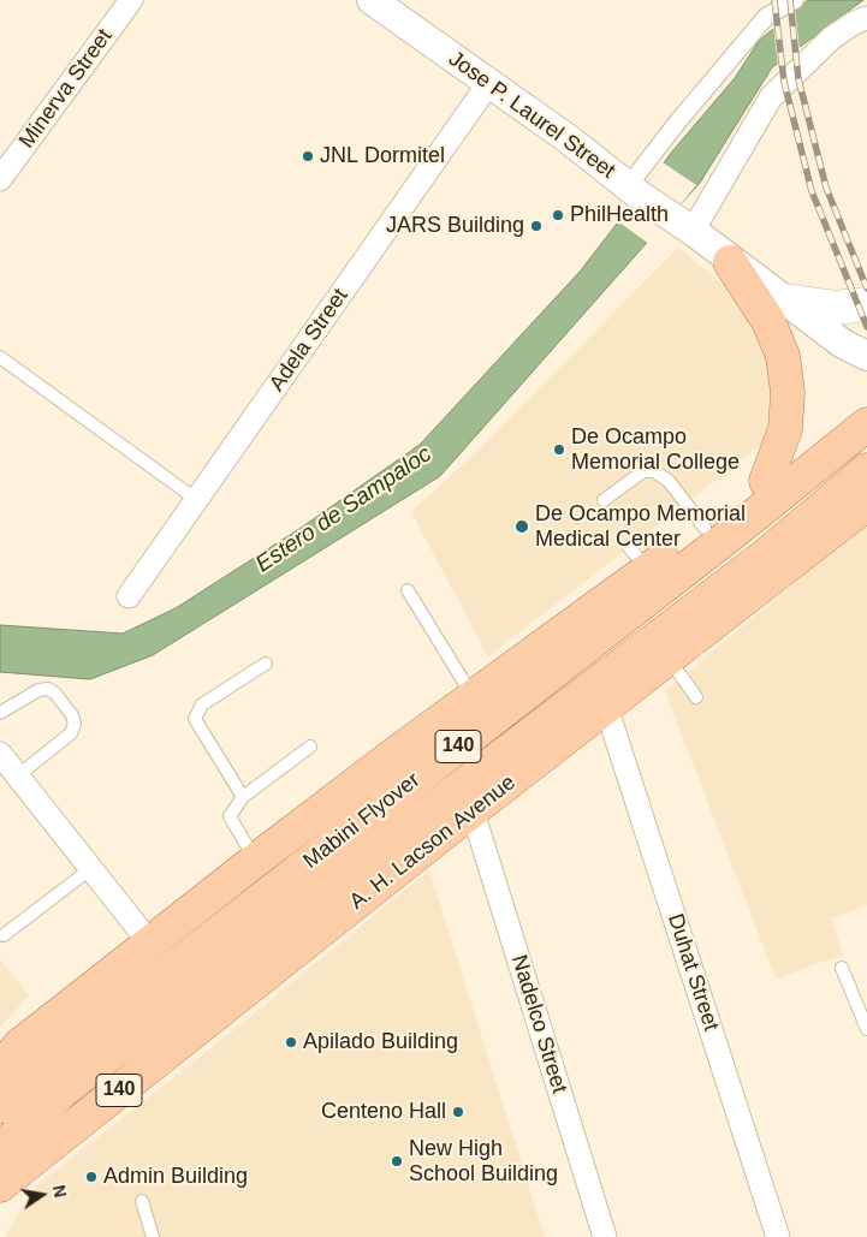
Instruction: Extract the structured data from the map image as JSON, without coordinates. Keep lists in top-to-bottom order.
{
  "streets": {
    "main road": ["140", "Mabini Flyover", "A. H. Lacson Avenue"],
    "street": [
      "Minerva Street",
      "Jose P. Laurel Street",
      "Adela Street",
      "Duhat Street",
      "Nadelco Street"
    ]
  },
  "crossings": [
    ["Jose P. Laurel Street", "Adela Street"],
    ["A. H. Lacson Avenue", "Duhat Street"],
    ["A. H. Lacson Avenue", "Nadelco Street"]
  ],
  "water": ["Estero de Sampaloc"],
  "places": [
    "JNL Dormitel",
    "PhilHealth",
    "JARS Building",
    "De Ocampo Memorial College",
    "De Ocampo Memorial Medical Center",
    "Apilado Building",
    "Centeno Hall",
    "New High School Building",
    "Admin Building"
  ],
  "north": "right"
}
